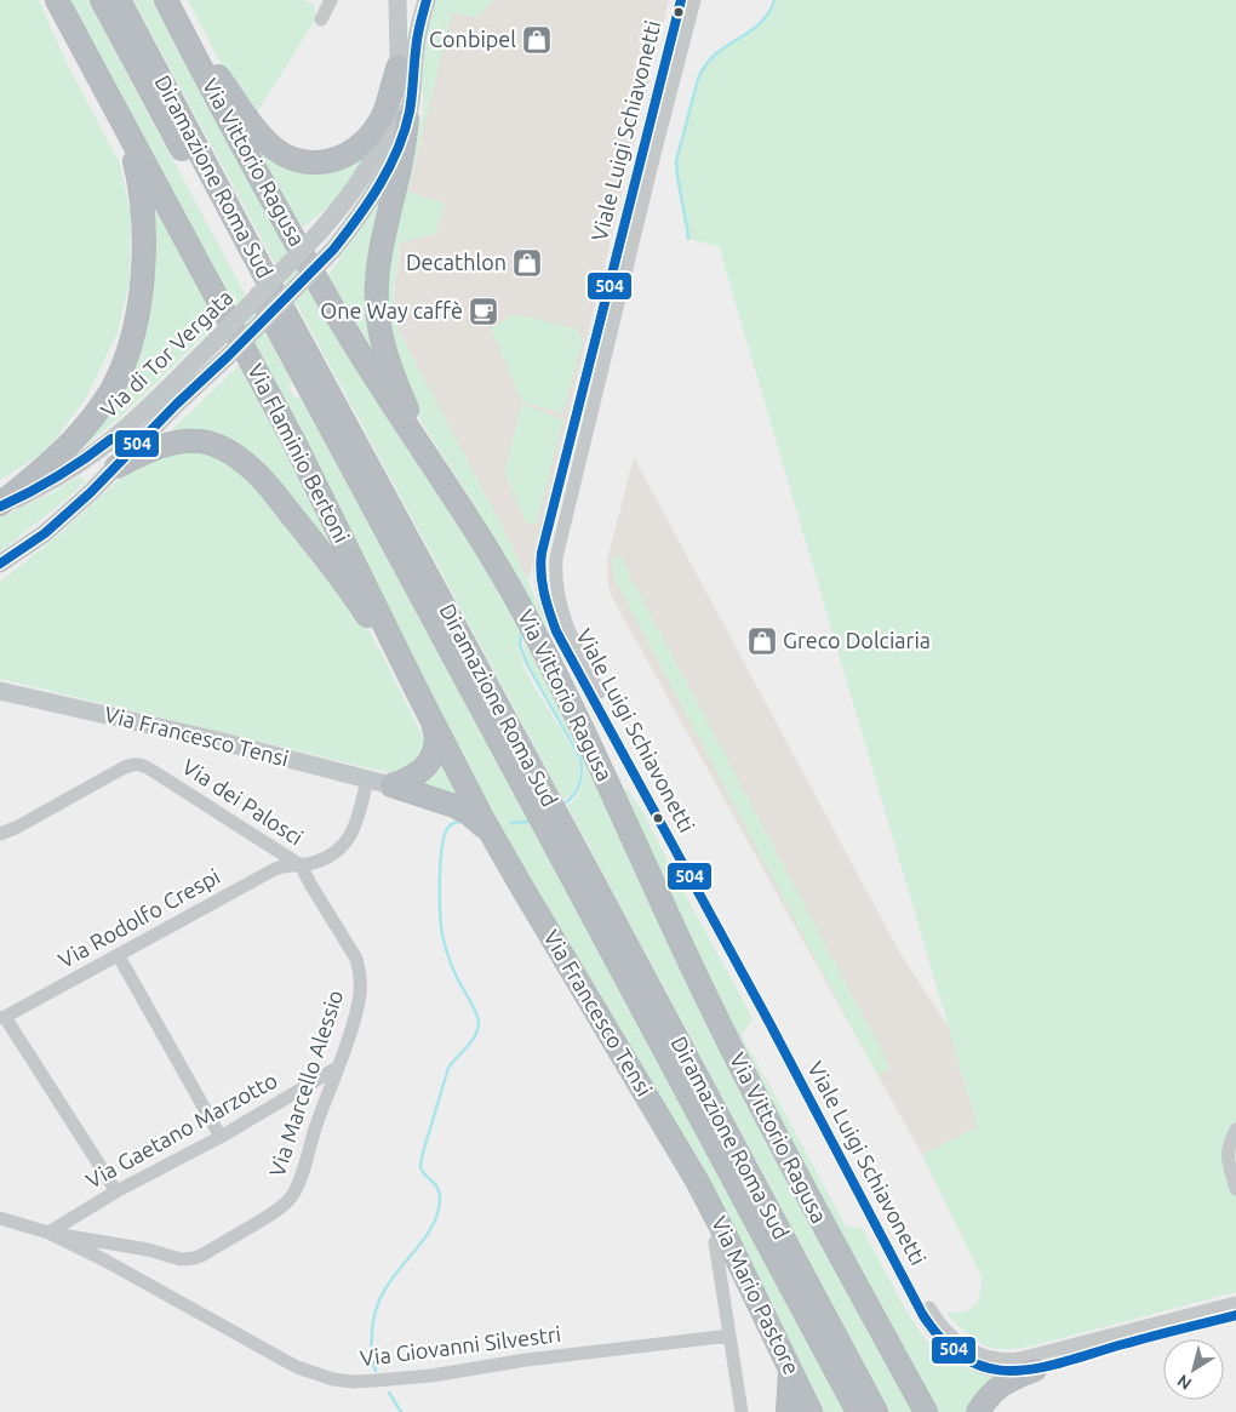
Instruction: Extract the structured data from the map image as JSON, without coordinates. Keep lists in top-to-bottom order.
{
  "streets": {
    "highway": [
      "Via Vittorio Ragusa",
      "Diramazione Roma Sud",
      "Via Flaminio Bertoni",
      "Via Francesco Tensi",
      "Via Mario Pastore"
    ],
    "main road": ["Via di Tor Vergata"],
    "street": [
      "Viale Luigi Schiavonetti",
      "Via dei Palosci",
      "Via Rodolfo Crespi",
      "Via Marcello Alessio",
      "Via Gaetano Marzotto",
      "Via Giovanni Silvestri"
    ]
  },
  "crossings": [
    ["Via Flaminio Bertoni", "Via Francesco Tensi"],
    ["Via Francesco Tensi", "Via Rodolfo Crespi"],
    ["Via Francesco Tensi", "Via Mario Pastore"],
    ["Via dei Palosci", "Via Rodolfo Crespi"],
    ["Via dei Palosci", "Via Marcello Alessio"],
    ["Via Rodolfo Crespi", "Via Marcello Alessio"],
    ["Via Marcello Alessio", "Via Gaetano Marzotto"],
    ["Via Marcello Alessio", "Via Giovanni Silvestri"],
    ["Via Gaetano Marzotto", "Via Giovanni Silvestri"]
  ],
  "places": {
    "shop": ["Conbipel", "Decathlon", "Greco Dolciaria"],
    "cafe": ["One Way caffè"]
  },
  "lines": ["transit line 504"],
  "north": "bottom left"
}
